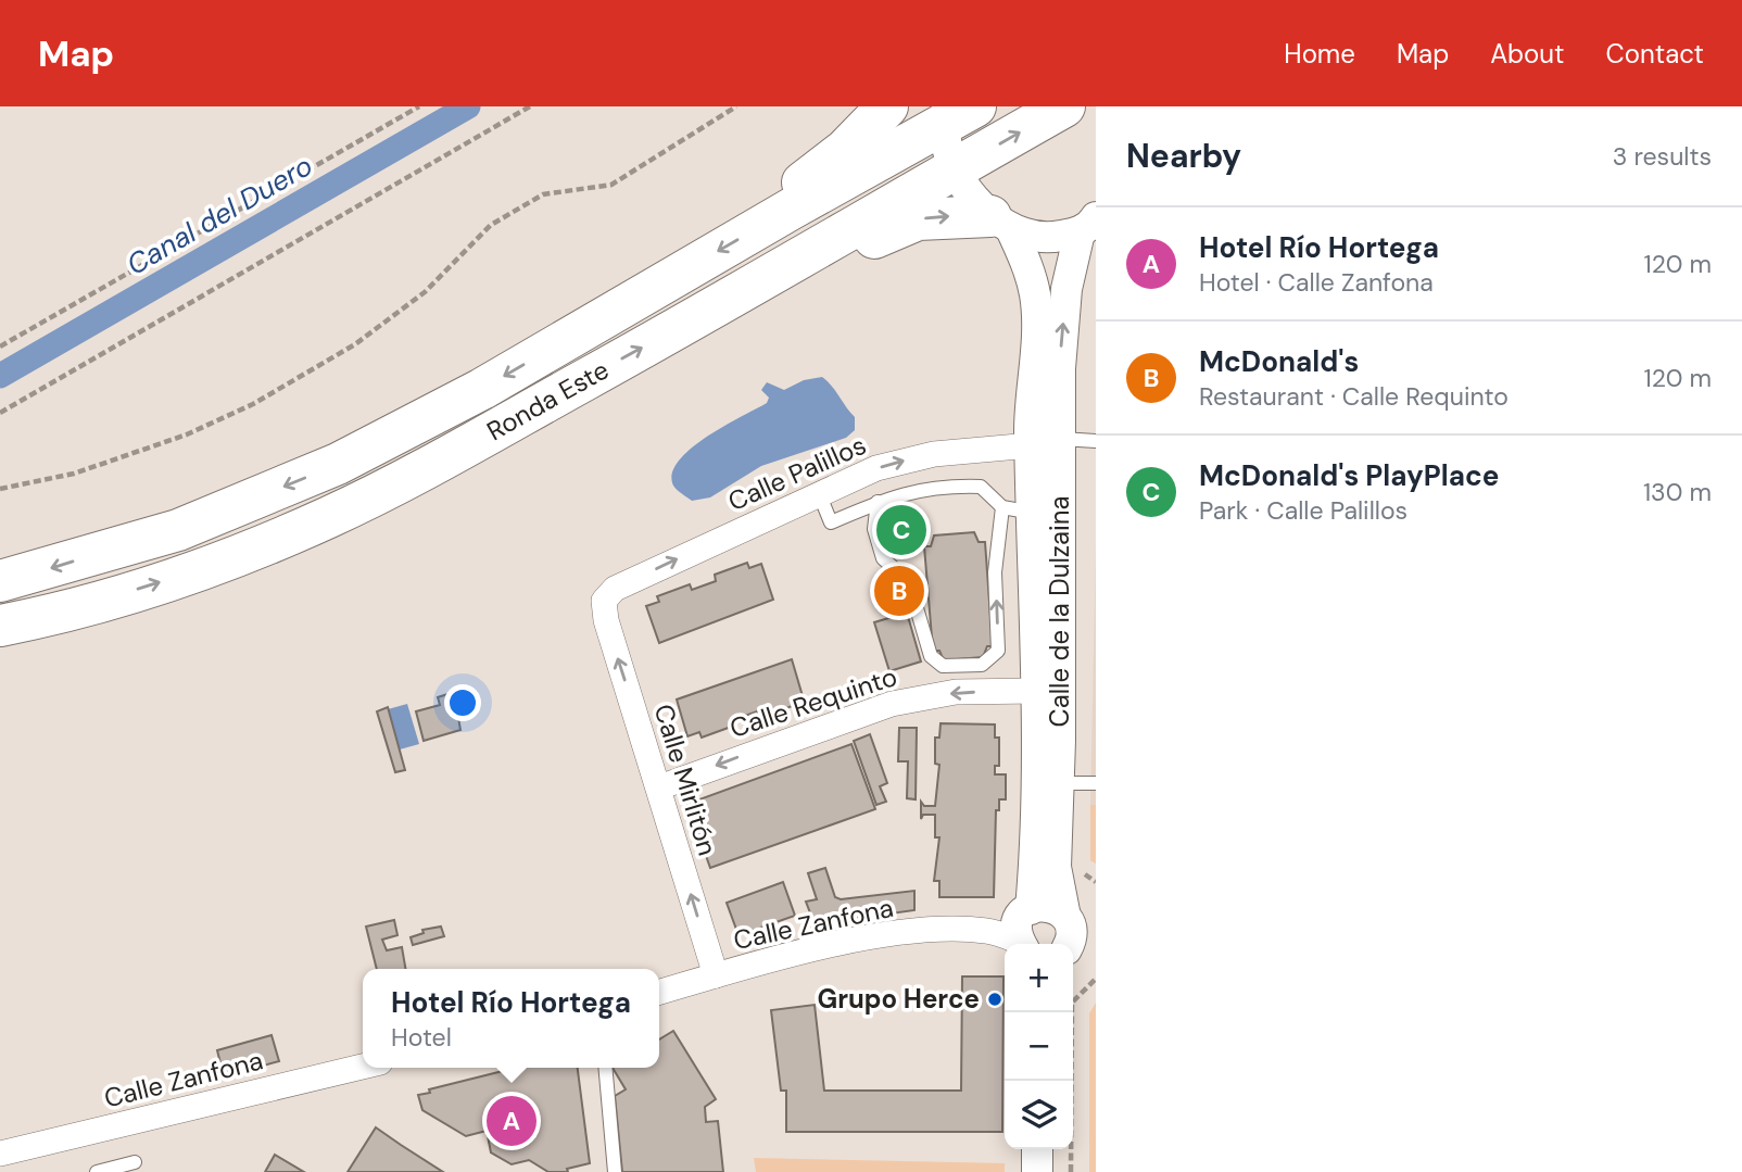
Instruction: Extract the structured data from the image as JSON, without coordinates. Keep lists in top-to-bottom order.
{
  "streets": {
    "highway": ["Ronda Este"],
    "street": [
      "Calle Palillos",
      "Calle de la Dulzaina",
      "Calle Requinto",
      "Calle Mirlitón",
      "Calle Zanfona"
    ]
  },
  "crossings": [
    ["Ronda Este", "Calle de la Dulzaina"],
    ["Calle Palillos", "Calle de la Dulzaina"],
    ["Calle Palillos", "Calle Mirlitón"],
    ["Calle de la Dulzaina", "Calle Requinto"],
    ["Calle de la Dulzaina", "Calle Zanfona"],
    ["Calle Requinto", "Calle Mirlitón"],
    ["Calle Mirlitón", "Calle Zanfona"]
  ],
  "one_way": ["Calle Palillos", "Calle Requinto", "Calle Mirlitón"],
  "water": ["Canal del Duero"],
  "places": ["Grupo Herce"],
  "page": {
    "header": "Map",
    "nav": [
      "Home",
      "Map",
      "About",
      "Contact"
    ],
    "heading": ["Nearby", "3 results"],
    "list": [
      {
        "mark": "A",
        "name": "Hotel Río Hortega",
        "note": "Hotel · Calle Zanfona",
        "value": "120 m"
      },
      {
        "mark": "B",
        "name": "McDonald's",
        "note": "Restaurant · Calle Requinto",
        "value": "120 m"
      },
      {
        "mark": "C",
        "name": "McDonald's PlayPlace",
        "note": "Park · Calle Palillos",
        "value": "130 m"
      }
    ],
    "pins": ["C", "B", "A"],
    "map_buttons": ["+", "−"],
    "popup": ["Hotel Río Hortega", "Hotel"]
  }
}
